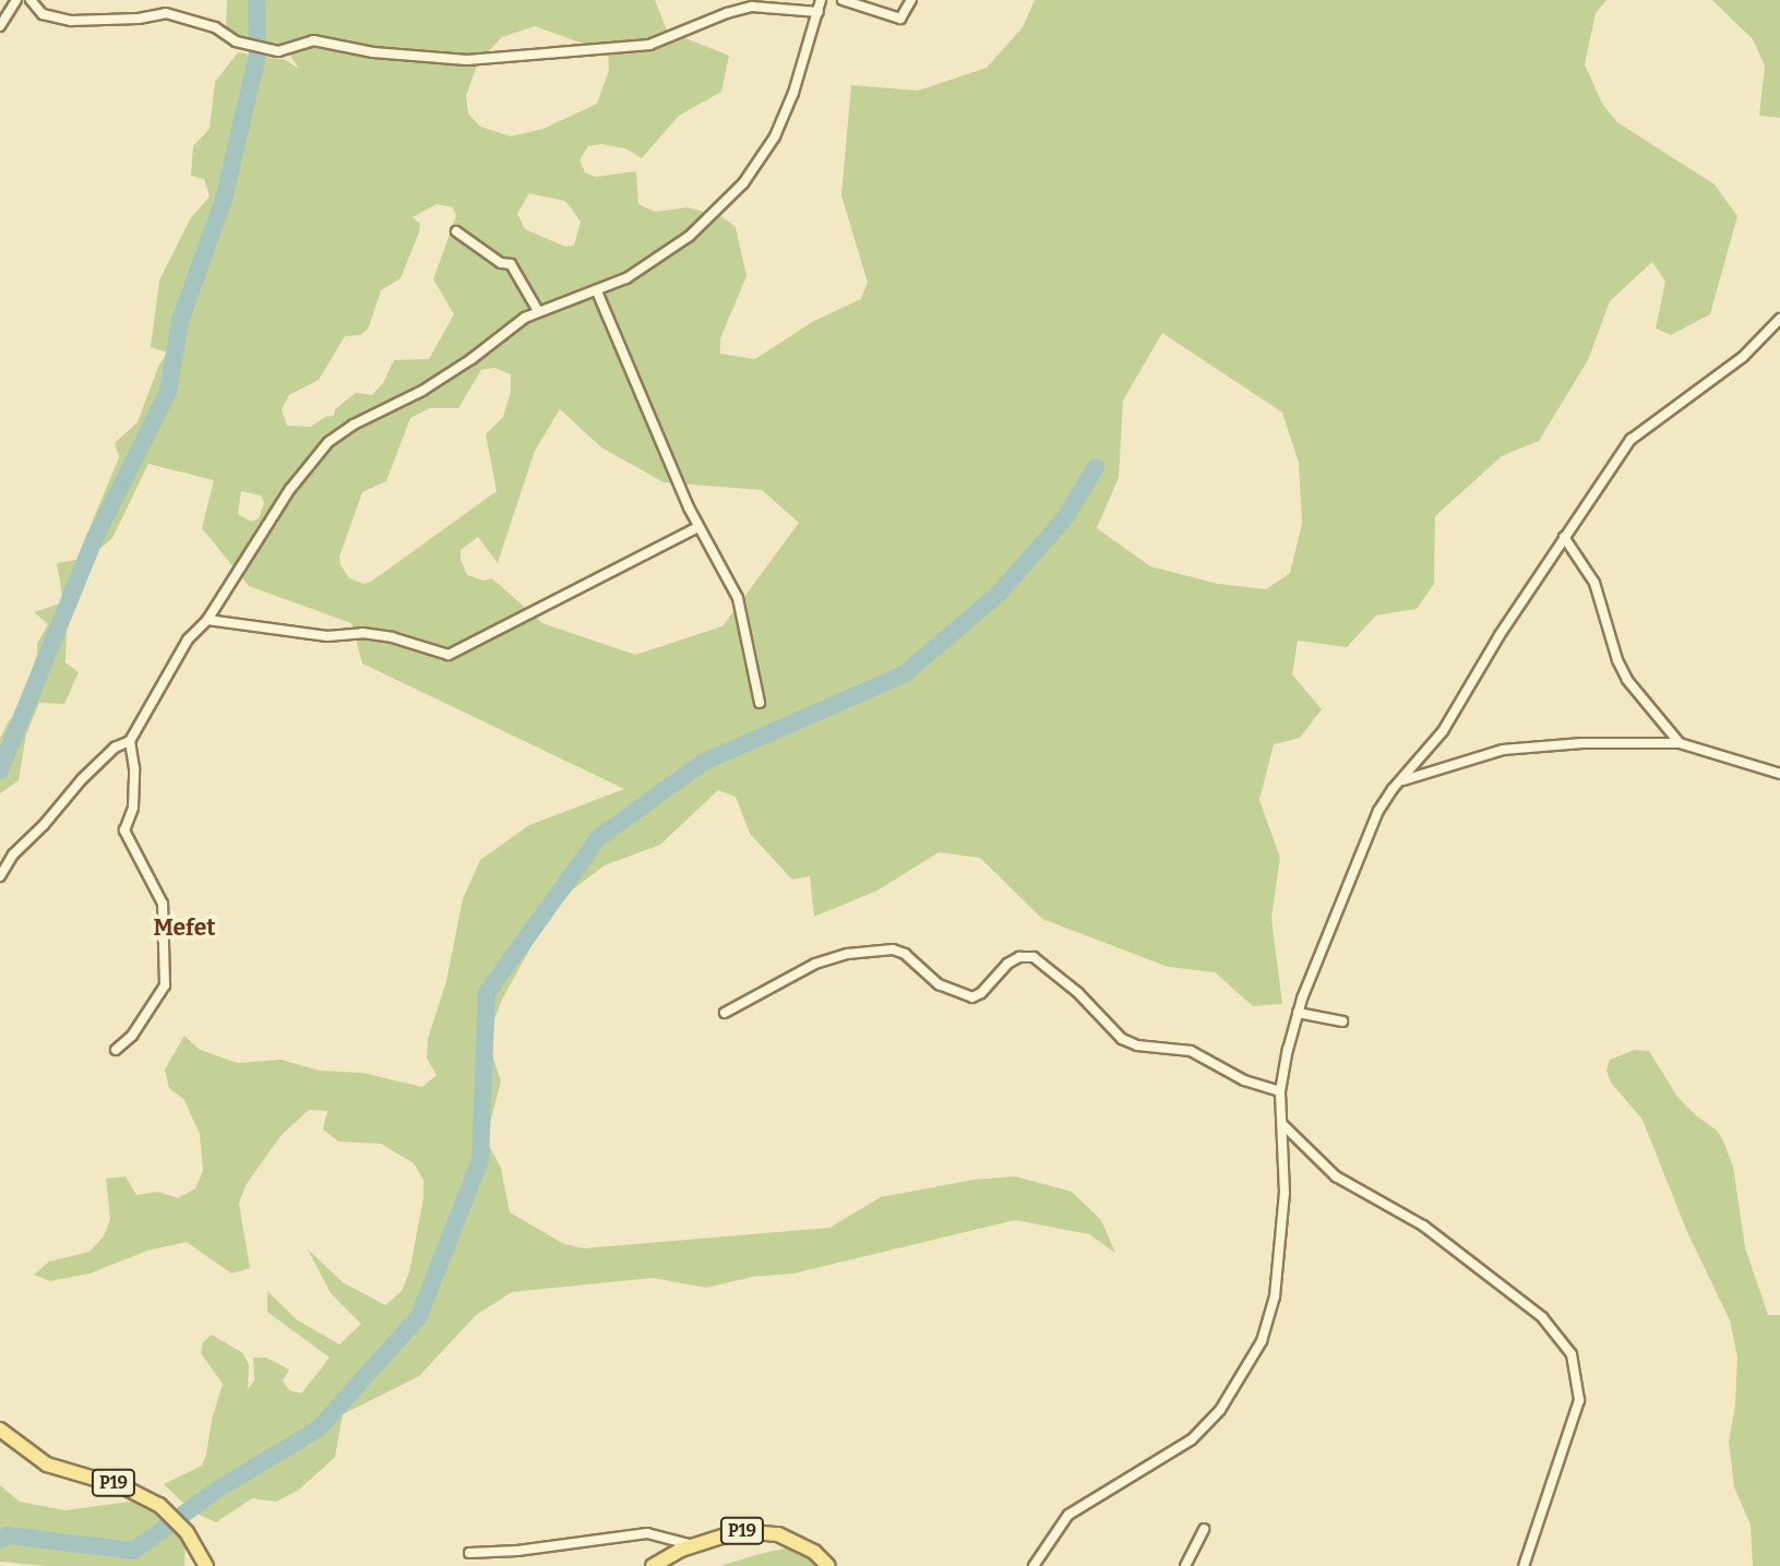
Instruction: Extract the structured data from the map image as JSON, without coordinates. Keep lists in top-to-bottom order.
{
  "streets": {
    "main road": ["P19"]
  },
  "districts": ["Mefet"]
}
